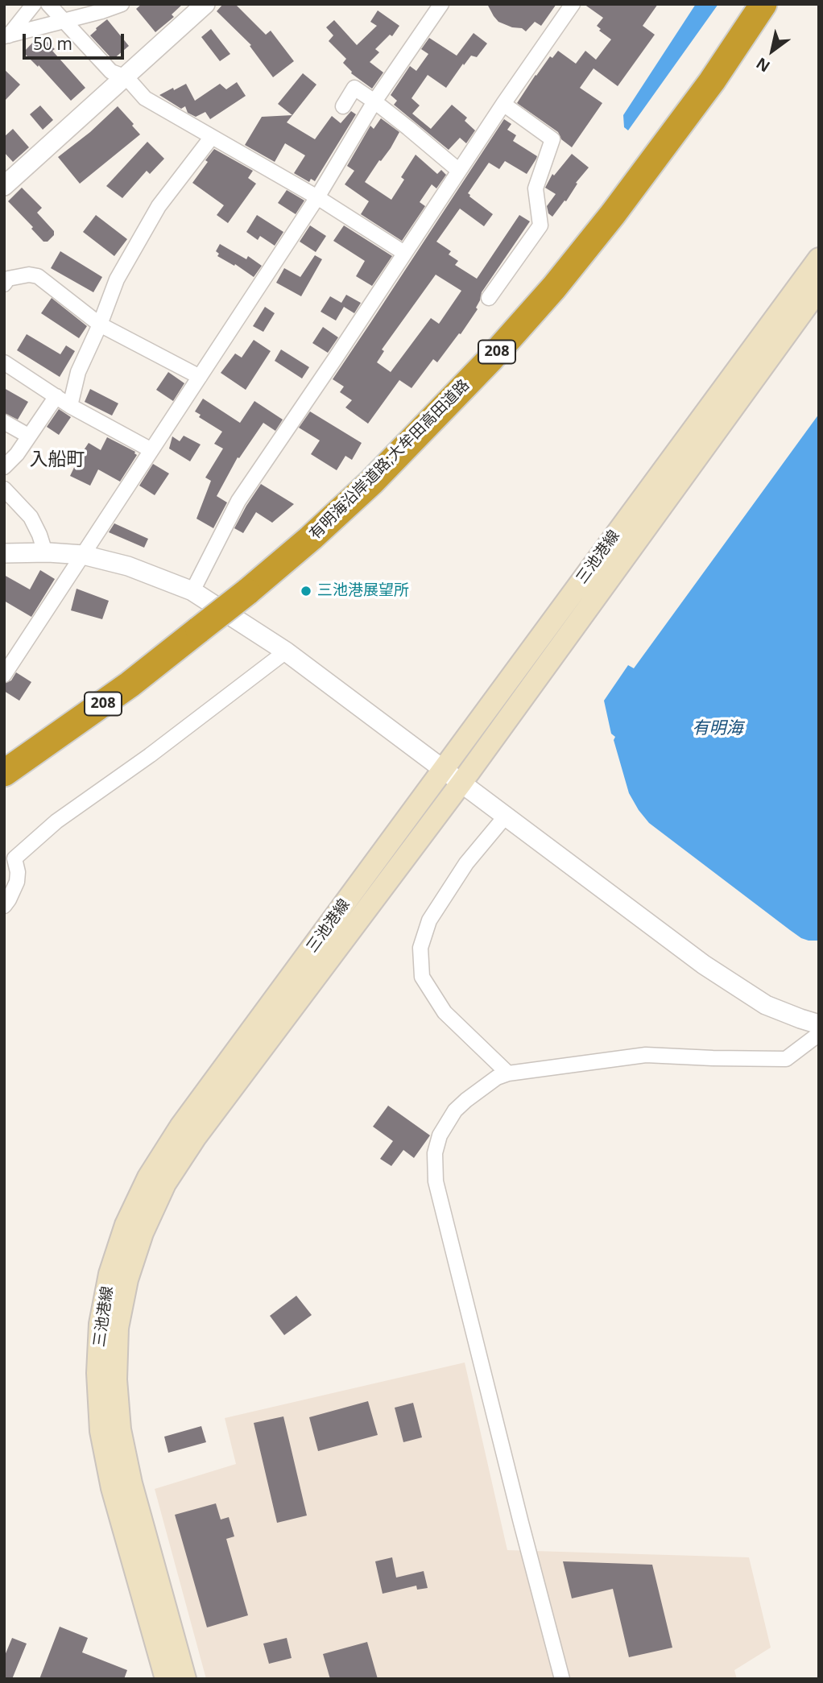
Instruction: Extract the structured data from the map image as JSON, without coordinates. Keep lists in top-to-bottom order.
{
  "streets": {
    "highway": ["208", "有明海沿岸道路;大牟田高田道路"],
    "main road": ["三池港線"]
  },
  "crossings": [
    ["208", "有明海沿岸道路;大牟田高田道路"]
  ],
  "districts": ["入船町"],
  "water": ["有明海"],
  "places": ["三池港展望所"],
  "scale_bar": "50 m",
  "north": "bottom left"
}
